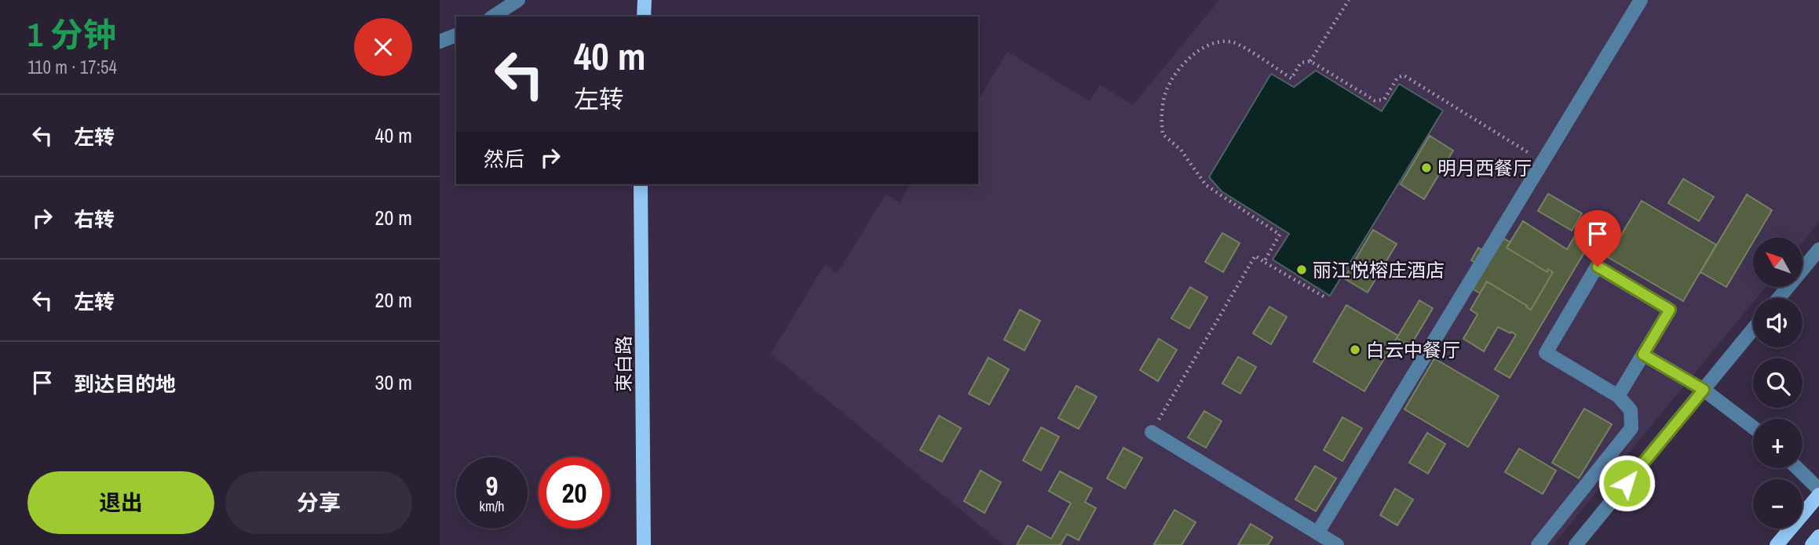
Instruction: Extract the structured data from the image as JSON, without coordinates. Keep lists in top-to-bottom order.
{
  "streets": {
    "main road": ["束白路"]
  },
  "places": ["明月西餐厅", "丽江悦榕庄酒店", "白云中餐厅"],
  "north": "top left",
  "page": {
    "heading": ["1 分钟", "110 m · 17:54"],
    "turn": ["40 m", "左转"],
    "list": [
      {
        "name": "左转",
        "value": "40 m"
      },
      {
        "name": "右转",
        "value": "20 m"
      },
      {
        "name": "左转",
        "value": "20 m"
      },
      {
        "name": "到达目的地",
        "value": "30 m"
      }
    ],
    "then": "然后",
    "map_buttons": ["+", "−"],
    "speed": "9 km/h",
    "limit": "20",
    "buttons": ["退出", "分享"]
  }
}
